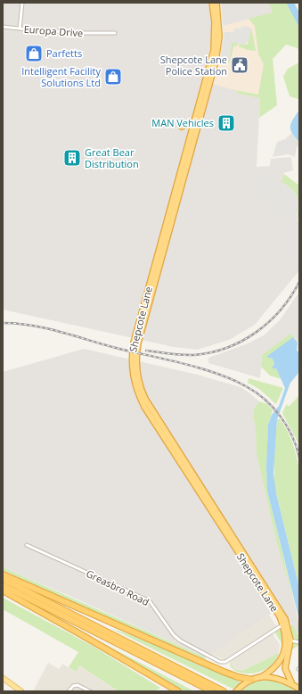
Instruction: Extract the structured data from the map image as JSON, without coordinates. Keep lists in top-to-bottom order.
{
  "streets": {
    "highway": ["Shepcote Lane"],
    "street": ["Europa Drive", "Greasbro Road"]
  },
  "crossings": [
    ["Shepcote Lane", "Greasbro Road"]
  ],
  "places": {
    "shop": ["Parfetts", "Intelligent Facility Solutions Ltd"],
    "public building": ["Shepcote Lane Police Station"],
    "building": ["MAN Vehicles", "Great Bear Distribution"]
  }
}
